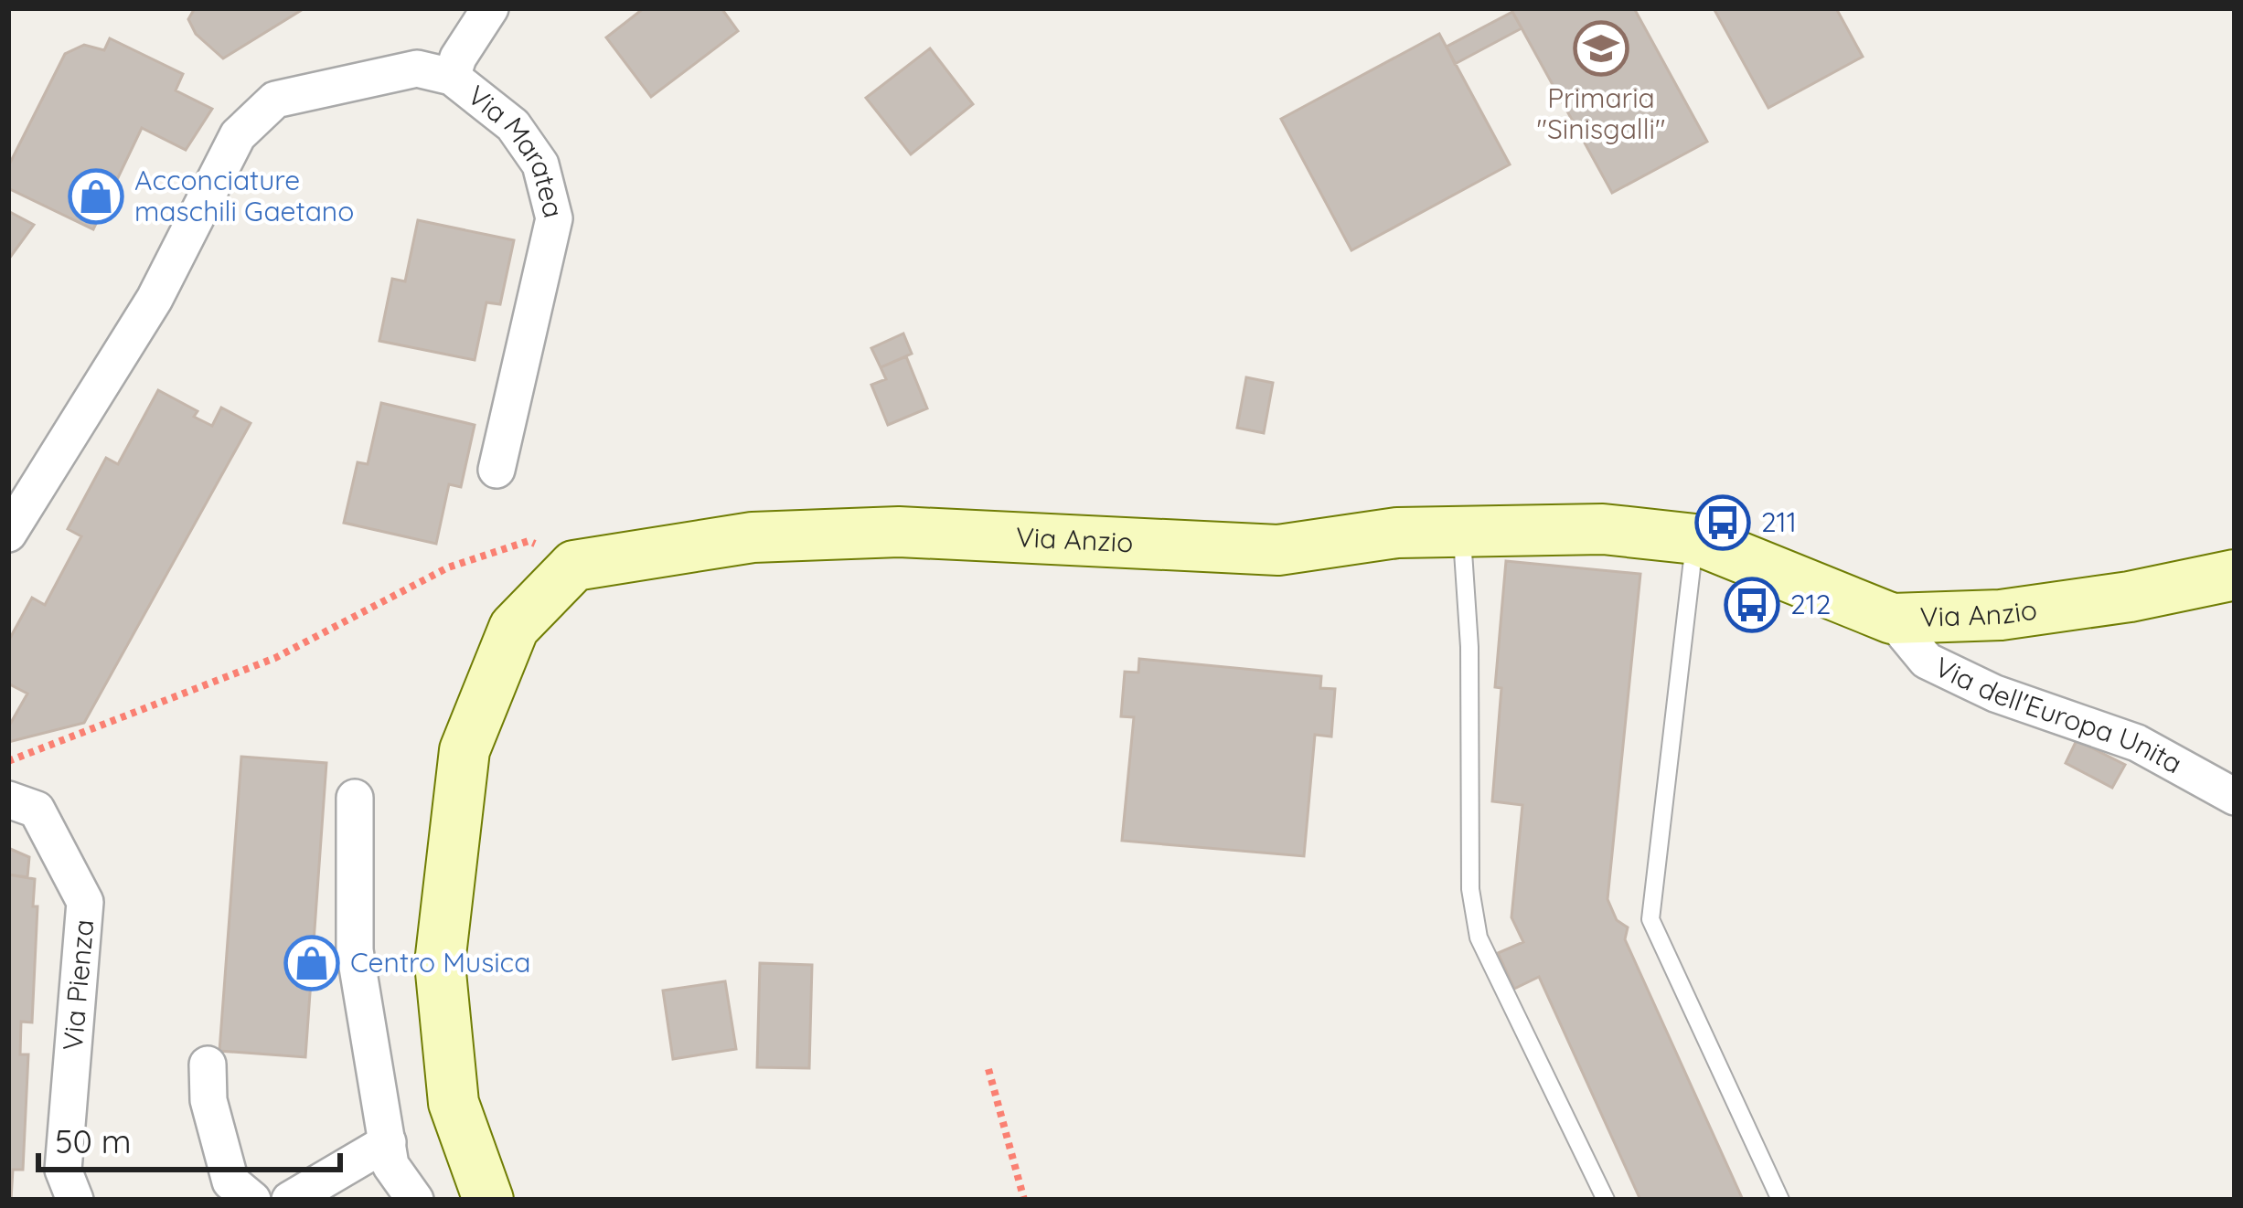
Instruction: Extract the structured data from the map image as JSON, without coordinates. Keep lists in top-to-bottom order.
{
  "streets": {
    "street": [
      "Via Maratea",
      "Via Anzio",
      "Via dell'Europa Unita",
      "Via Pienza"
    ]
  },
  "crossings": [
    ["Via Anzio", "Via dell'Europa Unita"]
  ],
  "places": {
    "school or university": ["Primaria \"Sinisgalli\""],
    "shop": ["Acconciature maschili Gaetano", "Centro Musica"],
    "bus stop": ["211", "212"]
  },
  "scale_bar": "50 m"
}
